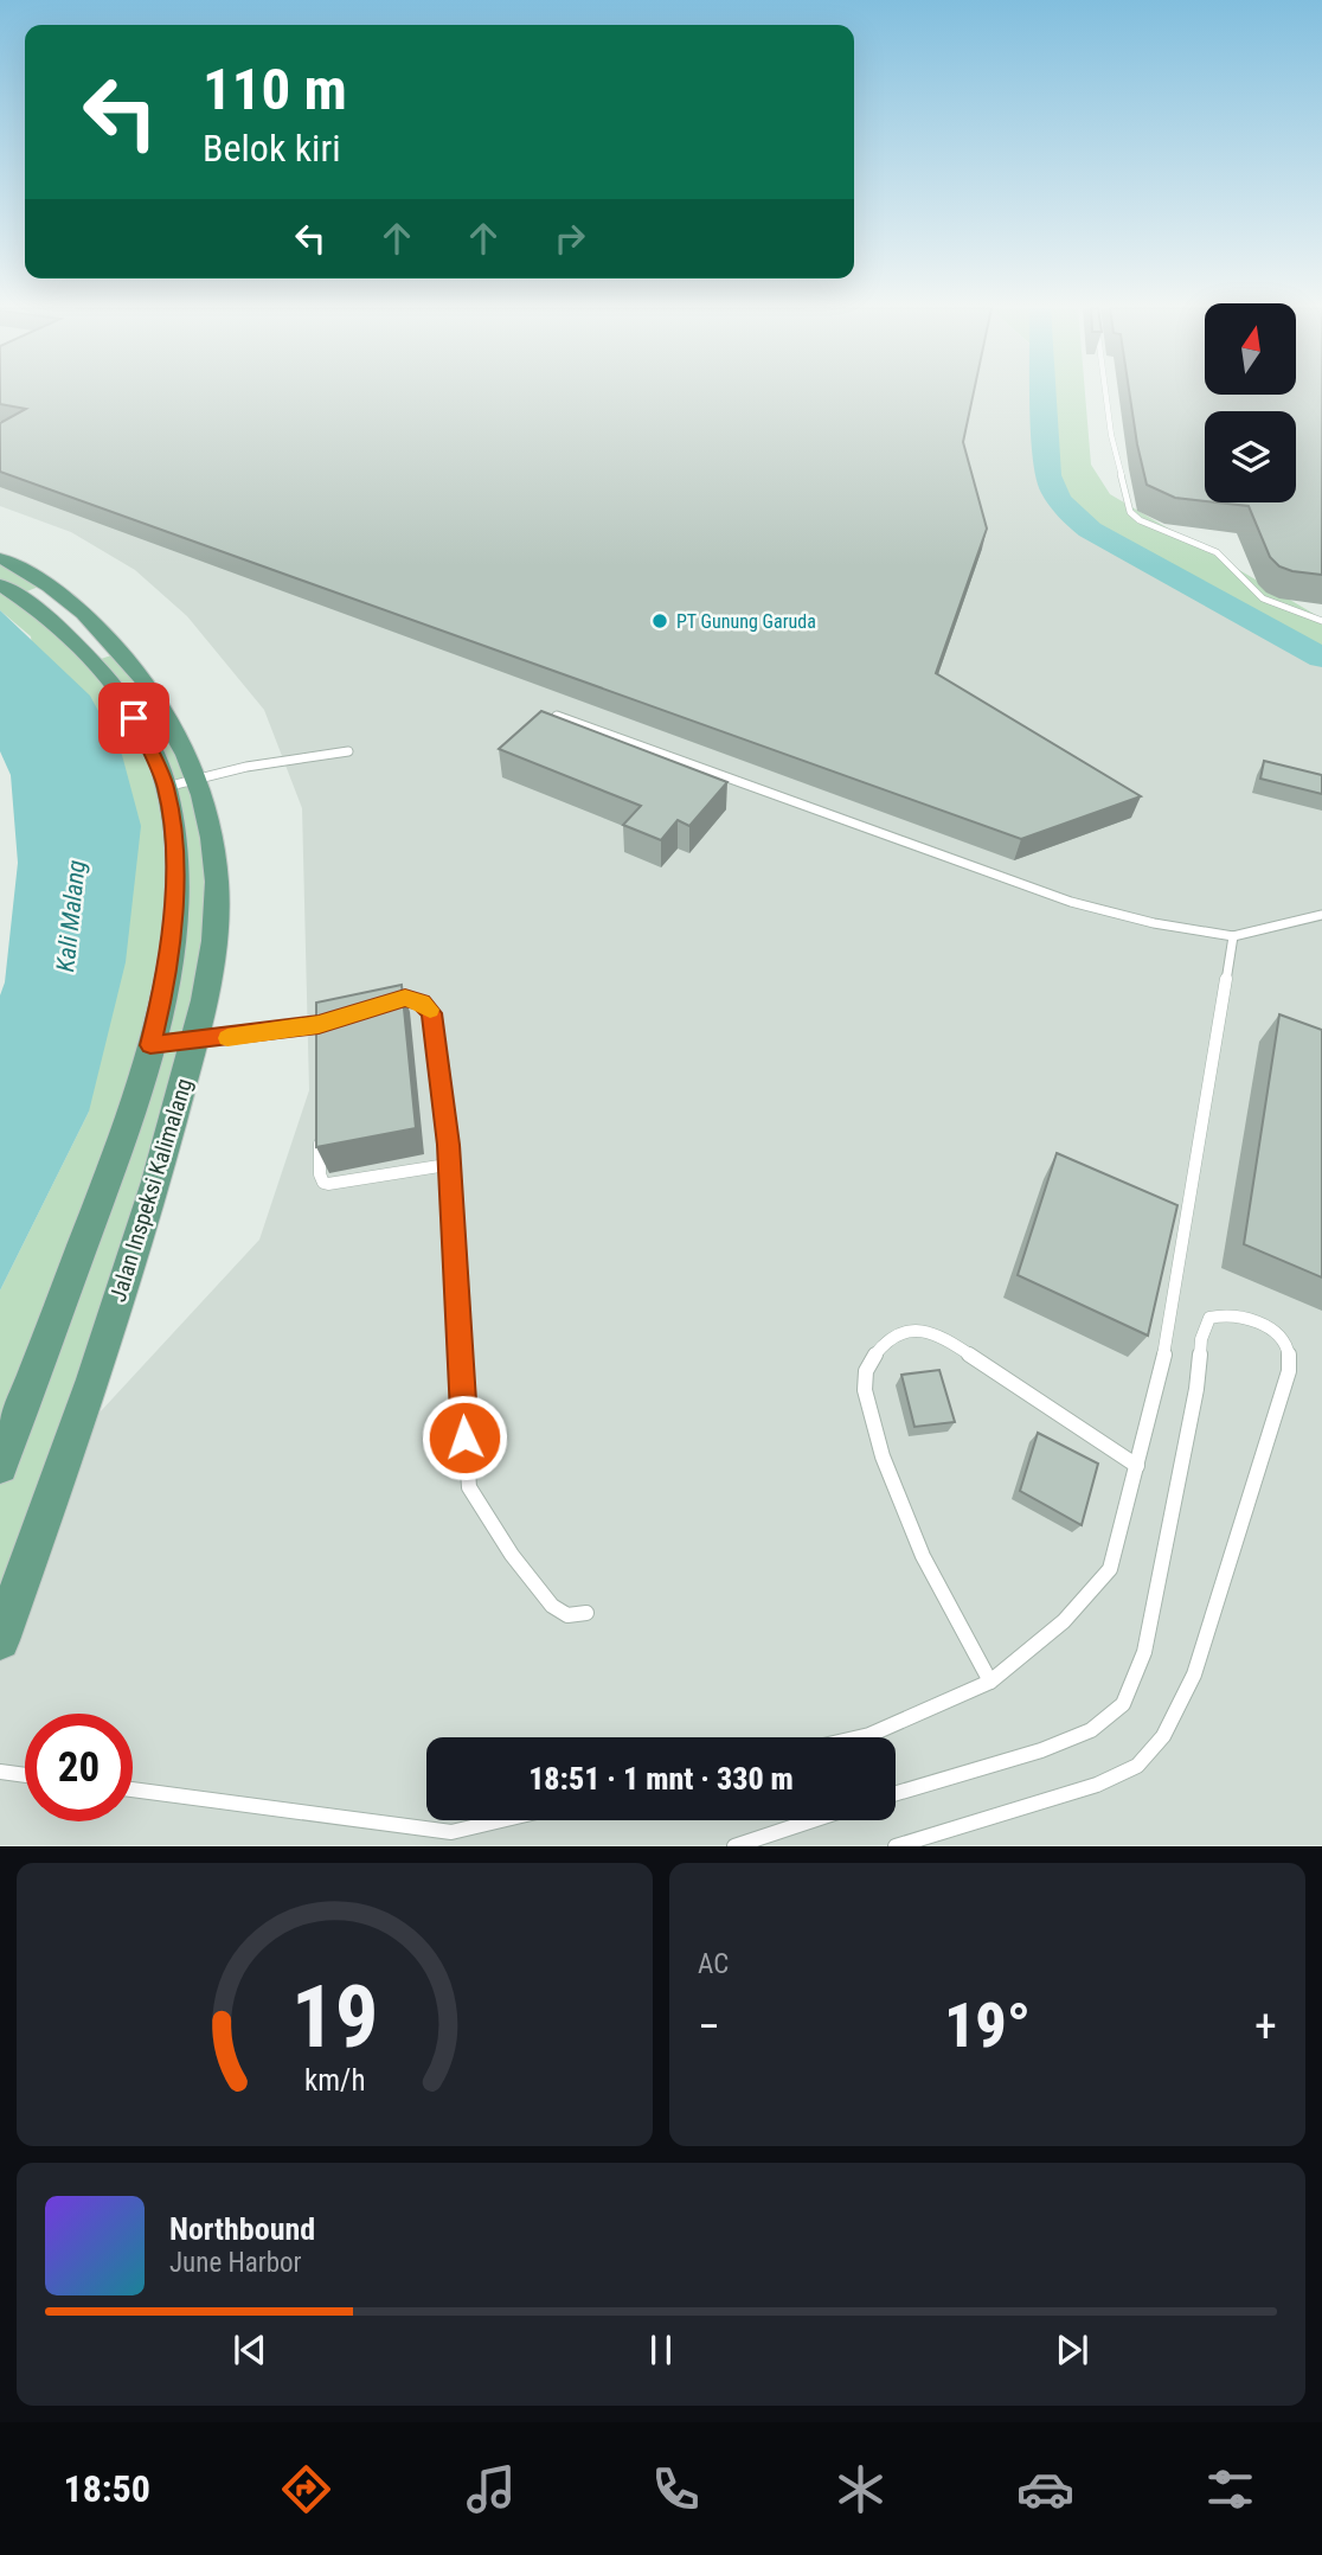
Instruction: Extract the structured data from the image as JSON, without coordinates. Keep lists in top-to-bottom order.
{
  "streets": {
    "main road": ["Jalan Inspeksi Kalimalang"]
  },
  "water": ["Kali Malang"],
  "places": ["PT Gunung Garuda"],
  "north": "top",
  "page": {
    "turn": ["110 m", "Belok kiri"],
    "limit": "20",
    "trip": "18:51 · 1 mnt · 330 m",
    "tile": "AC",
    "heat": ["−", "19°", "+"],
    "song": ["Northbound", "June Harbor"],
    "tabs": "18:50",
    "gauge": ["19", "km/h"]
  }
}
